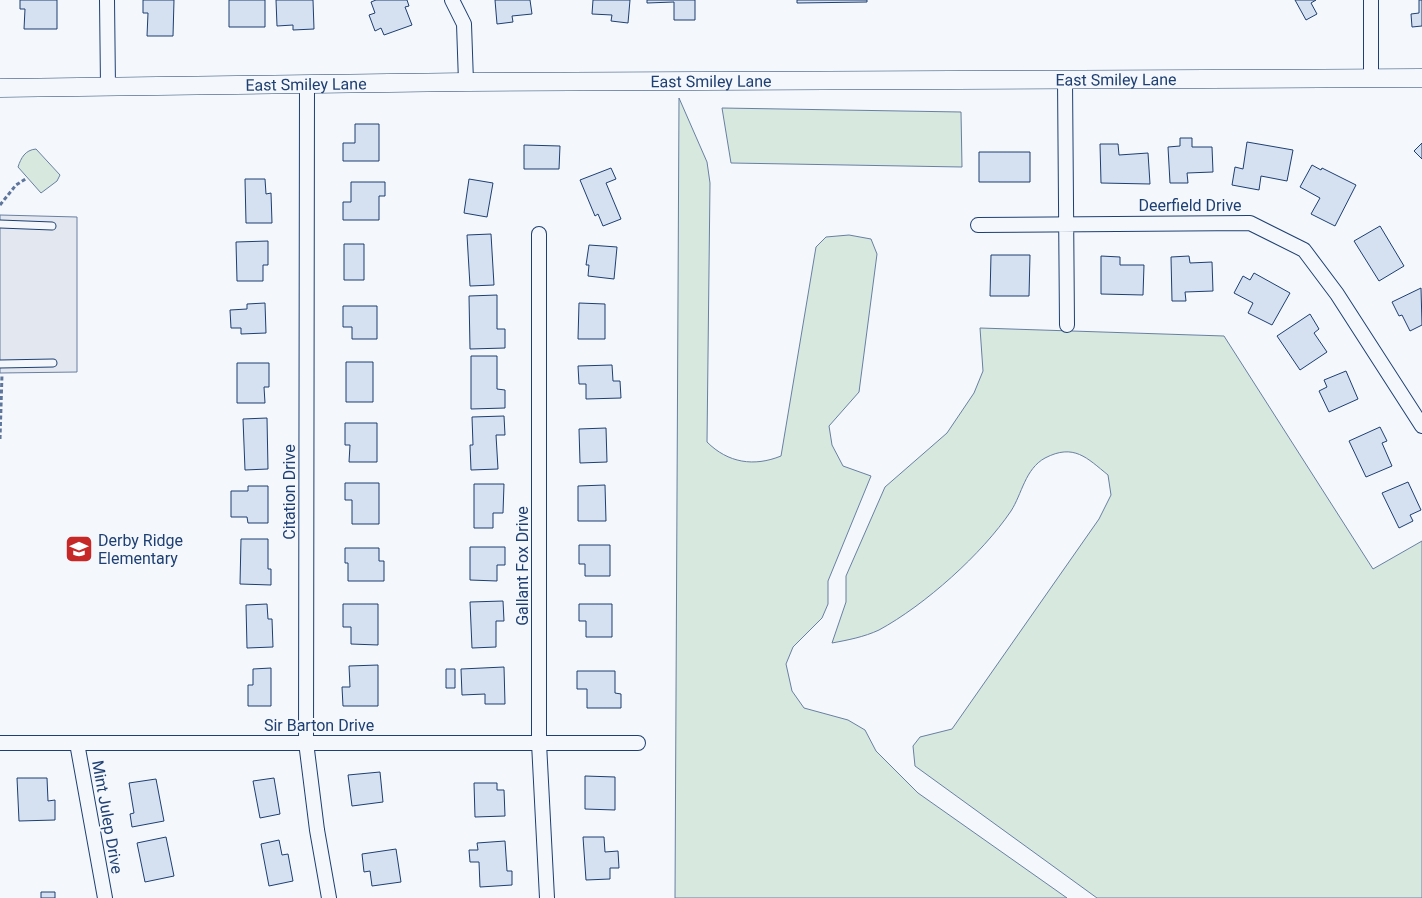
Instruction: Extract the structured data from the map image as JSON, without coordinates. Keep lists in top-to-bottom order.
{
  "streets": {
    "street": [
      "East Smiley Lane",
      "Deerfield Drive",
      "Citation Drive",
      "Gallant Fox Drive",
      "Sir Barton Drive",
      "Mint Julep Drive"
    ]
  },
  "crossings": [
    ["East Smiley Lane", "Citation Drive"],
    ["Citation Drive", "Sir Barton Drive"],
    ["Gallant Fox Drive", "Sir Barton Drive"],
    ["Sir Barton Drive", "Mint Julep Drive"]
  ],
  "places": {
    "school or university": ["Derby Ridge Elementary"]
  }
}
